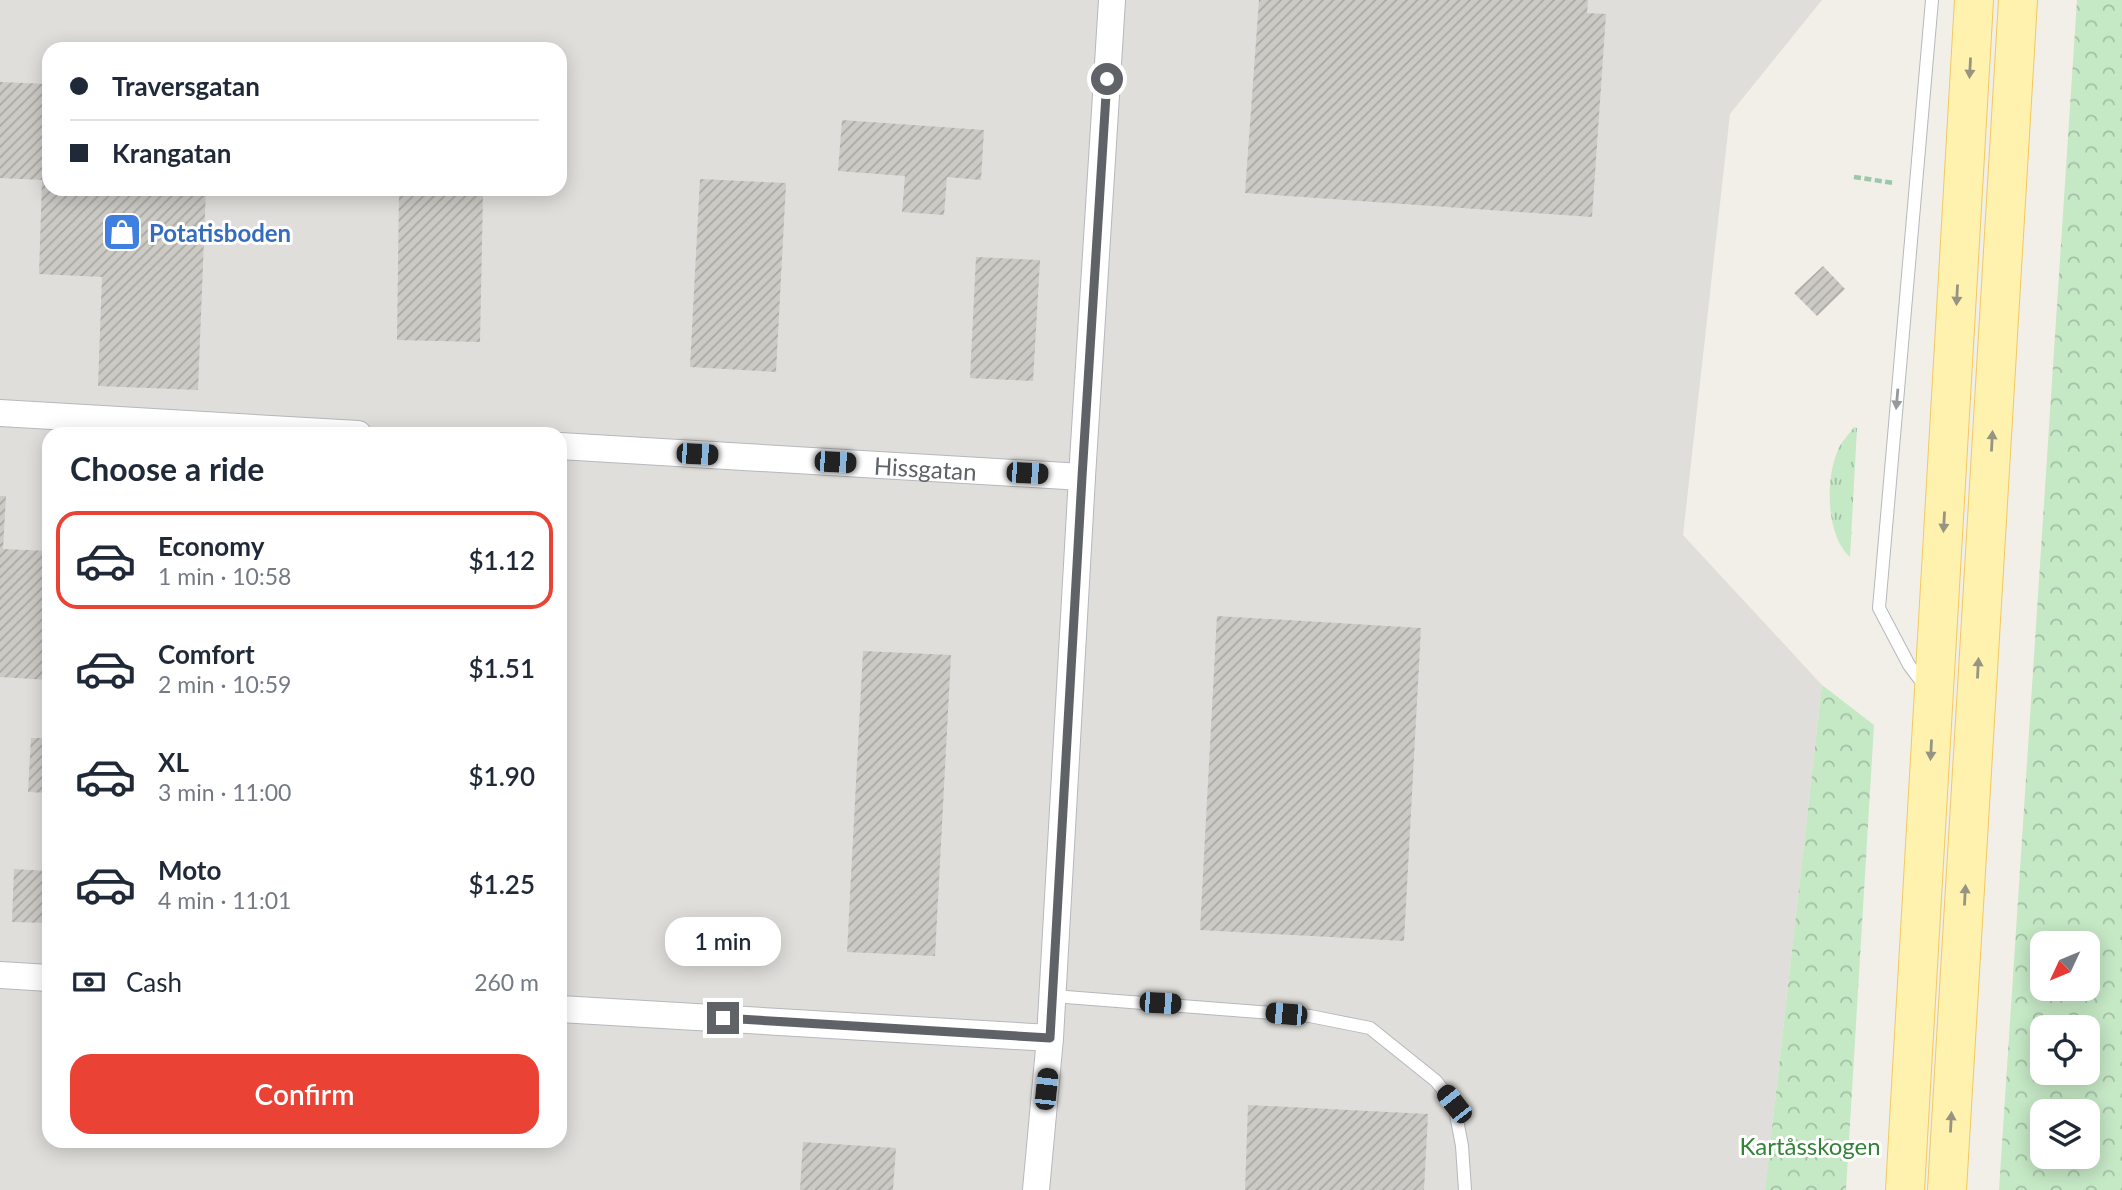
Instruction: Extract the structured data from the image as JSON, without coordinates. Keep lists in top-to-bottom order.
{
  "streets": {
    "street": ["Hissgatan"]
  },
  "parks": ["Kartåsskogen"],
  "places": {
    "shop": ["Potatisboden"]
  },
  "north": "bottom left",
  "page": {
    "banner": ["Traversgatan", "Krangatan"],
    "heading": "Choose a ride",
    "list": [
      {
        "name": "Economy",
        "note": "1 min · 10:58",
        "value": "$1.12"
      },
      {
        "name": "Comfort",
        "note": "2 min · 10:59",
        "value": "$1.51"
      },
      {
        "name": "XL",
        "note": "3 min · 11:00",
        "value": "$1.90"
      },
      {
        "name": "Moto",
        "note": "4 min · 11:01",
        "value": "$1.25"
      }
    ],
    "bubble": "1 min",
    "pay": ["Cash", "260 m"],
    "buttons": "Confirm"
  }
}
